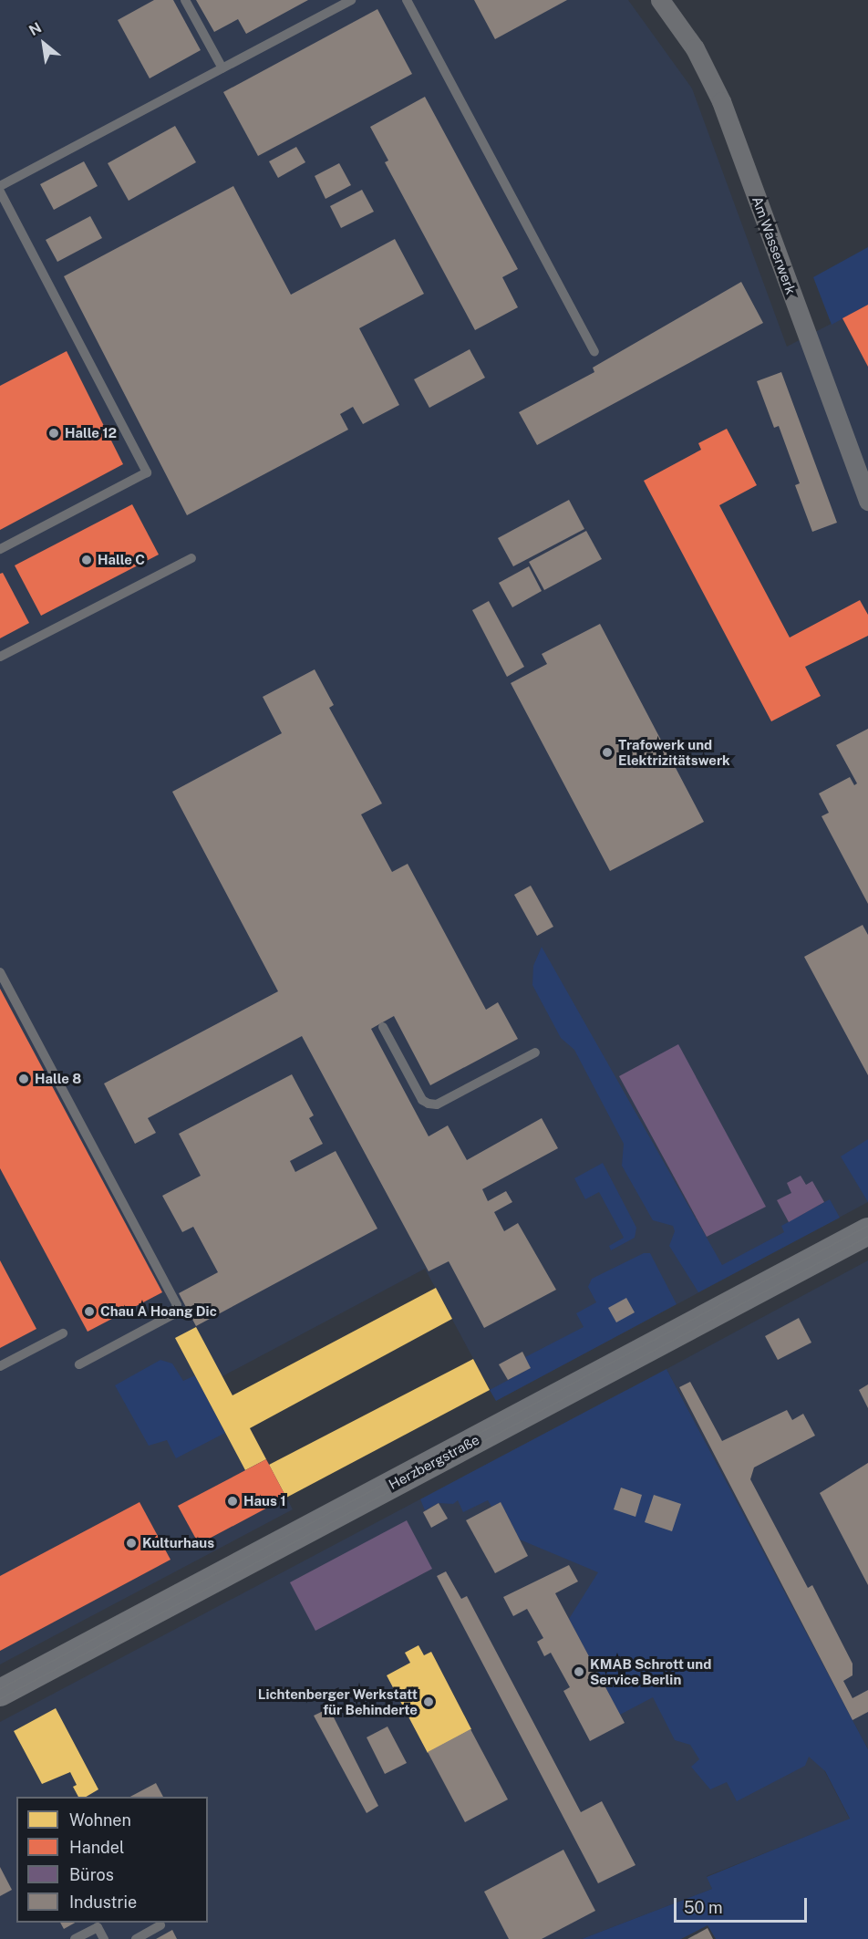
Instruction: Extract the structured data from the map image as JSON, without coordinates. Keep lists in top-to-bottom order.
{
  "streets": {
    "street": ["Am Wasserwerk", "Herzbergstraße"]
  },
  "places": [
    "Halle 12",
    "Halle C",
    "Trafowerk und Elektrizitätswerk",
    "Halle 8",
    "Chau A Hoang Dic",
    "Haus 1",
    "Kulturhaus",
    "KMAB Schrott und Service Berlin",
    "Lichtenberger Werkstatt für Behinderte"
  ],
  "legend": [
    "Wohnen",
    "Handel",
    "Büros",
    "Industrie"
  ],
  "scale_bar": "50 m",
  "north": "top left"
}
